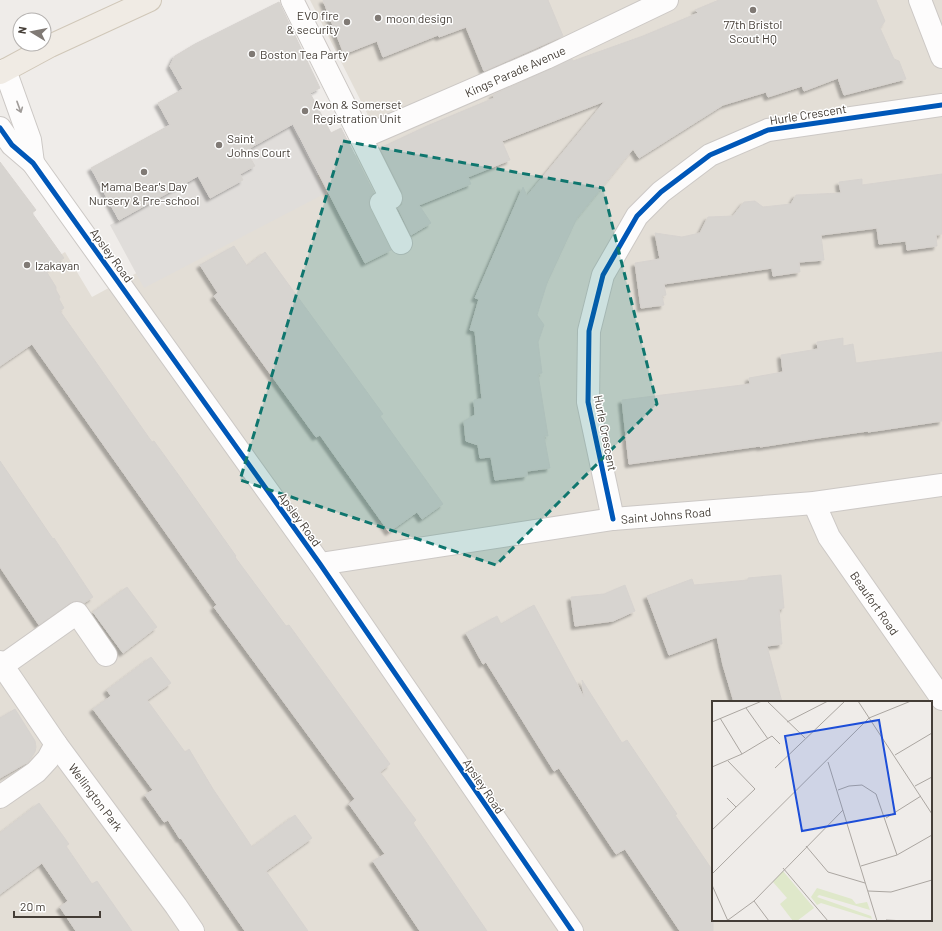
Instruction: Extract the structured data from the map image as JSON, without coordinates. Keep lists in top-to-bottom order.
{
  "streets": {
    "street": [
      "Kings Parade Avenue",
      "Hurle Crescent",
      "Apsley Road",
      "Saint Johns Road",
      "Beaufort Road",
      "Wellington Park"
    ]
  },
  "crossings": [
    ["Hurle Crescent", "Saint Johns Road"],
    ["Apsley Road", "Saint Johns Road"],
    ["Saint Johns Road", "Beaufort Road"]
  ],
  "places": [
    "77th Bristol Scout HQ",
    "moon design",
    "EVO fire & security",
    "Boston Tea Party",
    "Avon & Somerset Registration Unit",
    "Saint Johns Court",
    "Mama Bear's Day Nursery & Pre-school",
    "Izakayan"
  ],
  "scale_bar": "20 m",
  "north": "left"
}
